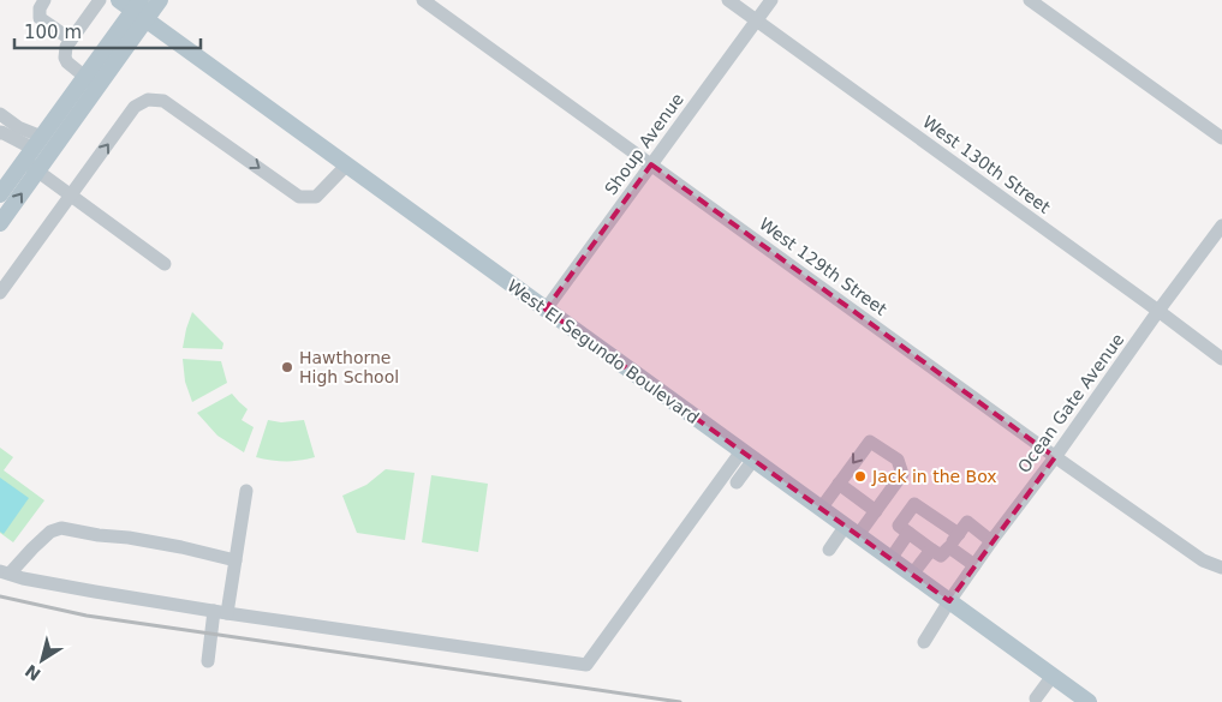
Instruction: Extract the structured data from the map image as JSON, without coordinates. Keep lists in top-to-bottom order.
{
  "streets": {
    "main road": ["West El Segundo Boulevard"],
    "street": [
      "Shoup Avenue",
      "West 130th Street",
      "West 129th Street",
      "Ocean Gate Avenue"
    ]
  },
  "crossings": [
    ["Shoup Avenue", "West 130th Street"],
    ["Shoup Avenue", "West 129th Street"],
    ["Shoup Avenue", "West El Segundo Boulevard"],
    ["West 130th Street", "Ocean Gate Avenue"],
    ["West 129th Street", "Ocean Gate Avenue"],
    ["West El Segundo Boulevard", "Ocean Gate Avenue"]
  ],
  "places": ["Hawthorne High School", "Jack in the Box"],
  "scale_bar": "100 m",
  "north": "bottom left"
}
